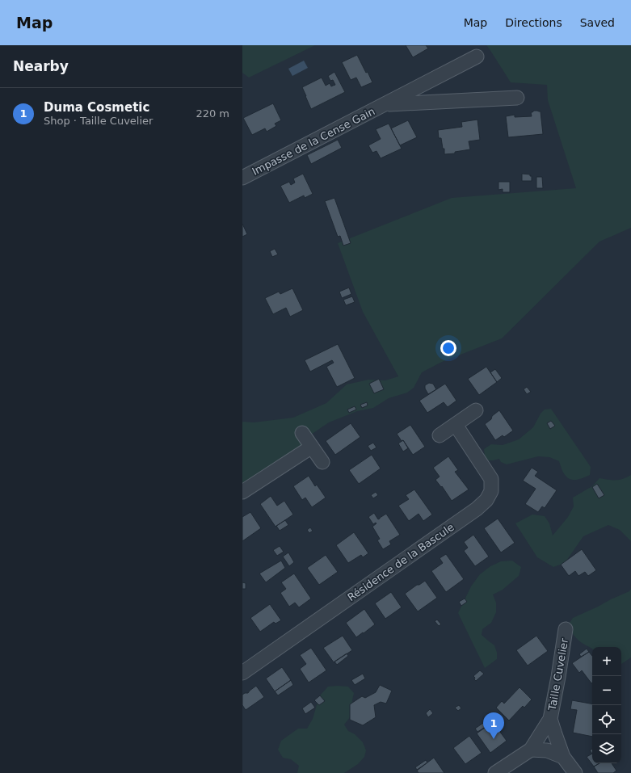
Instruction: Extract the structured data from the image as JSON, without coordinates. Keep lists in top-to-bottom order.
{
  "streets": {
    "street": ["Impasse de la Cense Gain", "Résidence de la Bascule", "Taille Cuvelier"]
  },
  "page": {
    "header": "Map",
    "nav": ["Map", "Directions", "Saved"],
    "heading": "Nearby",
    "list": [
      {
        "mark": "1",
        "name": "Duma Cosmetic",
        "note": "Shop · Taille Cuvelier",
        "value": "220 m"
      }
    ],
    "map_buttons": ["+", "−"],
    "pins": "1"
  }
}
